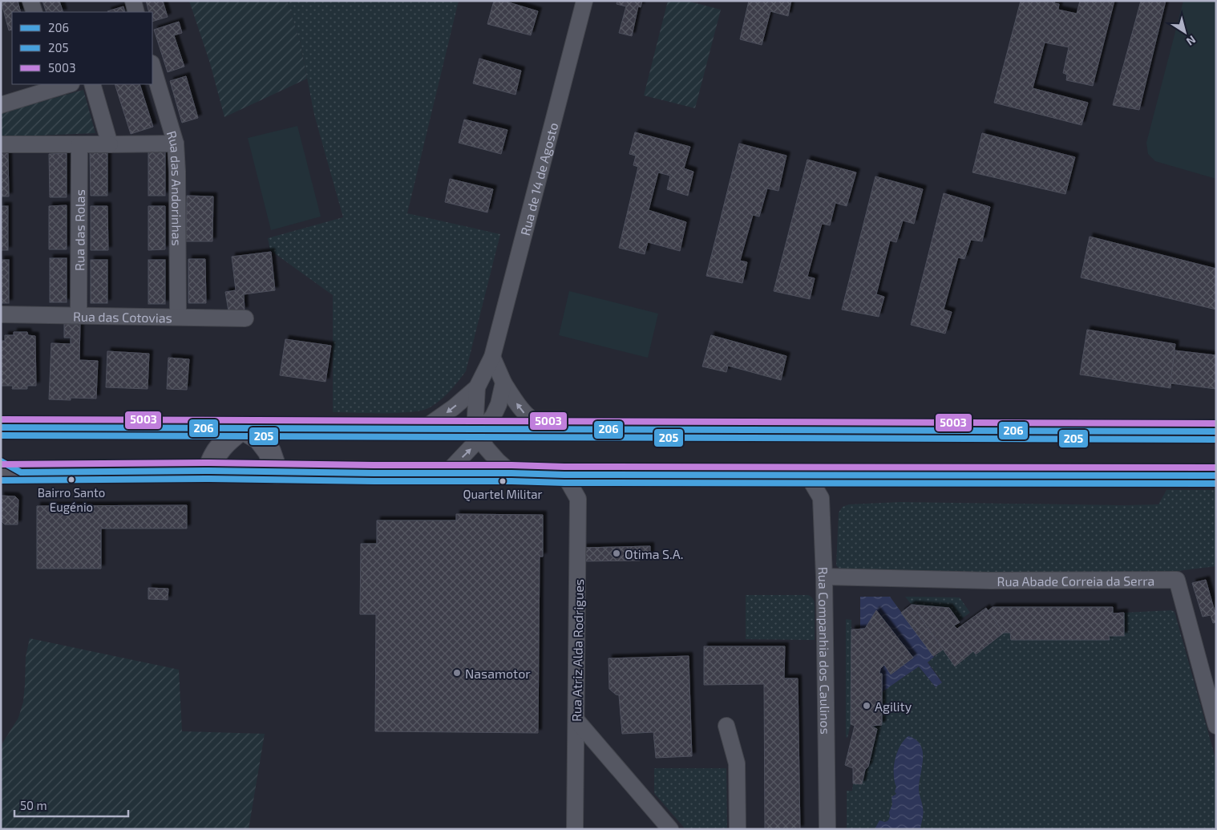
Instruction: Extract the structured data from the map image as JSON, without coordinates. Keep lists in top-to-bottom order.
{
  "streets": {
    "street": [
      "Rua de 14 de Agosto",
      "Rua das Andorinhas",
      "Rua das Rolas",
      "Rua das Cotovias",
      "Rua Abade Correia da Serra",
      "Rua Atriz Alda Rodrigues",
      "Rua Companhia dos Caulinos"
    ]
  },
  "crossings": [
    ["Rua das Andorinhas", "Rua das Cotovias"],
    ["Rua das Rolas", "Rua das Cotovias"],
    ["Rua Abade Correia da Serra", "Rua Companhia dos Caulinos"]
  ],
  "places": [
    "Bairro Santo Eugénio",
    "Quartel Militar",
    "Otima S.A.",
    "Nasamotor",
    "Agility"
  ],
  "lines": ["transit line 5003", "transit line 206", "transit line 205"],
  "legend": ["206", "205", "5003"],
  "scale_bar": "50 m",
  "north": "bottom right"
}
